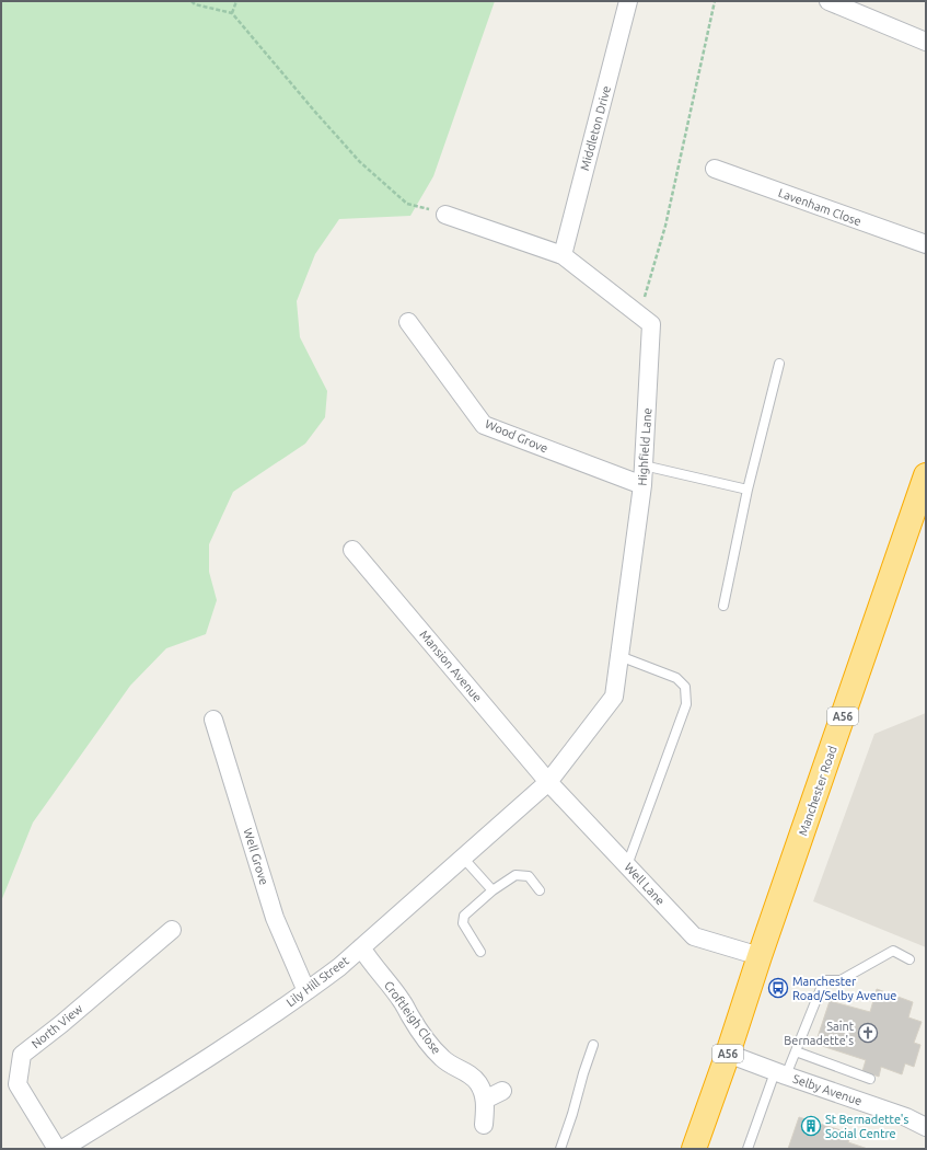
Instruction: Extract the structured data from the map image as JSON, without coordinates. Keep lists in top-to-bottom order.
{
  "streets": {
    "highway": ["A56", "Manchester Road"],
    "street": [
      "Middleton Drive",
      "Lavenham Close",
      "Wood Grove",
      "Highfield Lane",
      "Mansion Avenue",
      "Well Grove",
      "Well Lane",
      "Lily Hill Street",
      "Croftleigh Close",
      "North View",
      "Selby Avenue"
    ]
  },
  "crossings": [
    ["Middleton Drive", "Highfield Lane"],
    ["Wood Grove", "Highfield Lane"],
    ["Highfield Lane", "Mansion Avenue"],
    ["Highfield Lane", "Well Lane"],
    ["Highfield Lane", "Lily Hill Street"],
    ["Mansion Avenue", "Well Lane"],
    ["Mansion Avenue", "Lily Hill Street"],
    ["A56", "Manchester Road"],
    ["A56", "Well Lane"],
    ["A56", "Selby Avenue"],
    ["Manchester Road", "Well Lane"],
    ["Well Grove", "Lily Hill Street"],
    ["Well Lane", "Lily Hill Street"],
    ["Lily Hill Street", "Croftleigh Close"]
  ],
  "places": {
    "bus stop": ["Manchester Road/Selby Avenue"],
    "church": ["Saint Bernadette's"],
    "building": ["St Bernadette's Social Centre"]
  }
}
